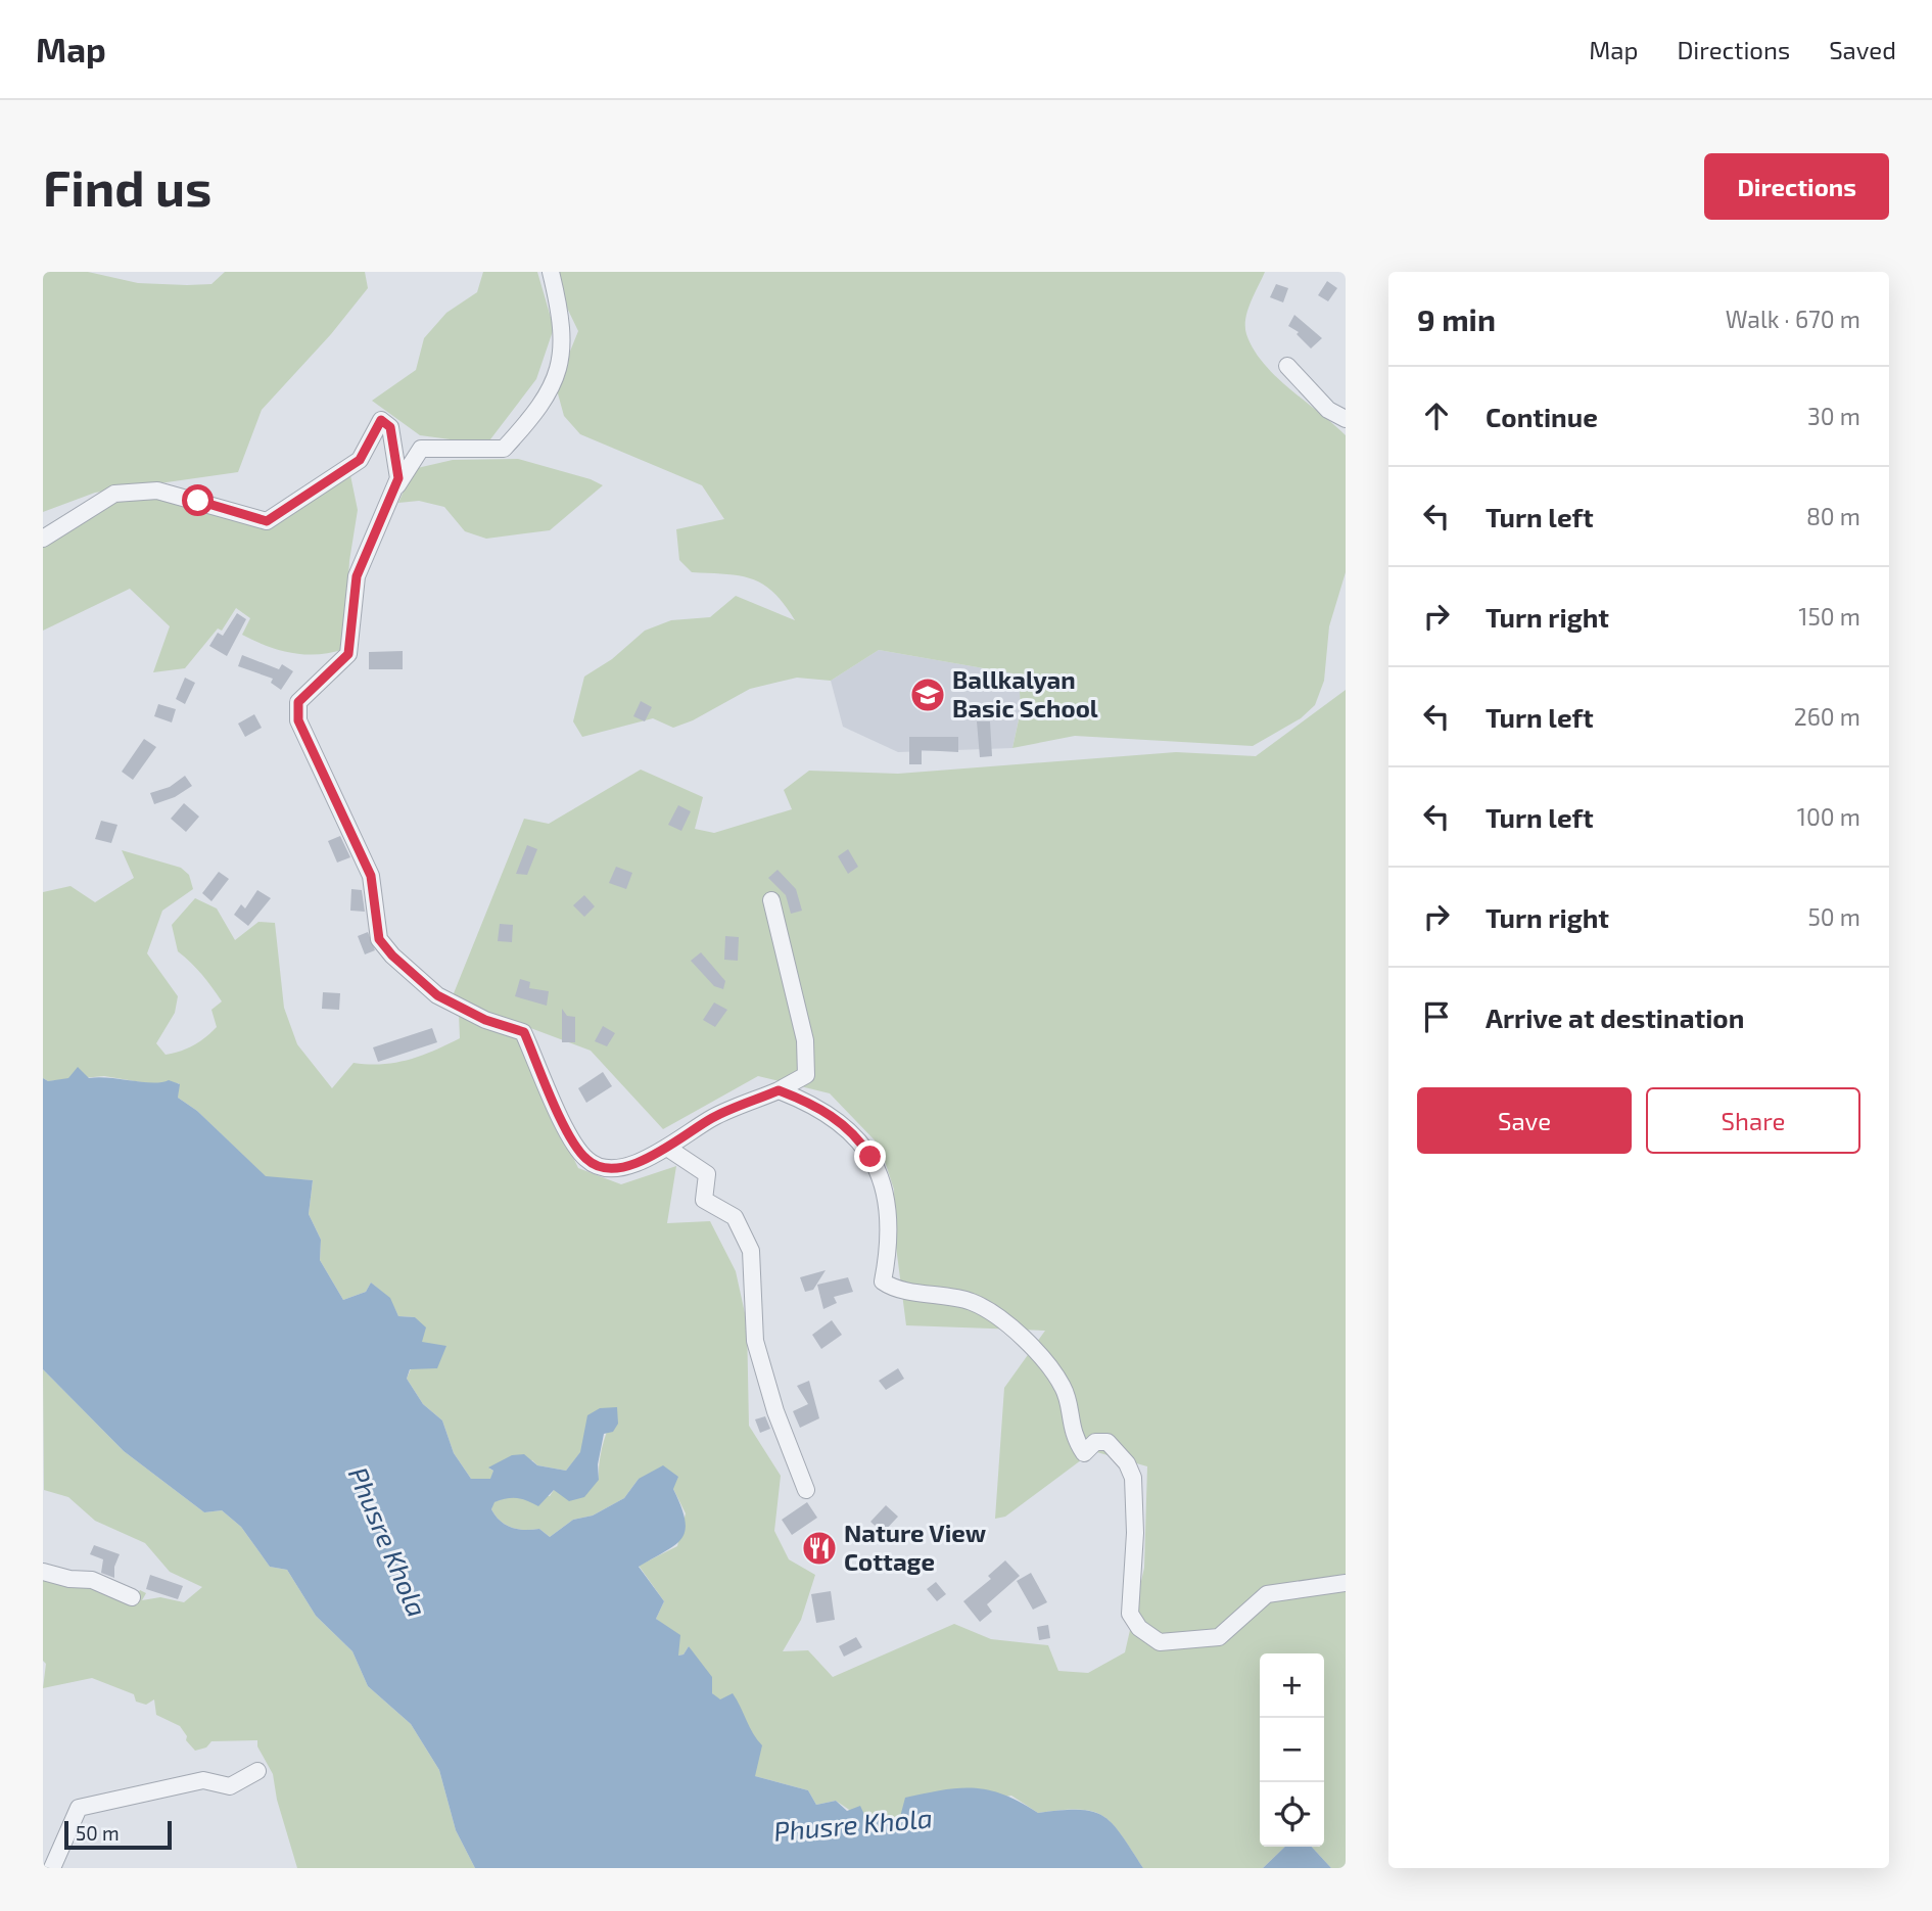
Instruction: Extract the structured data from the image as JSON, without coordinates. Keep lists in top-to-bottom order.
{
  "water": ["Phusre Khola"],
  "places": {
    "school or university": ["Ballkalyan Basic School"],
    "restaurant": ["Nature View Cottage"]
  },
  "scale_bar": "50 m",
  "page": {
    "header": "Map",
    "nav": ["Map", "Directions", "Saved"],
    "buttons": [
      "Directions",
      ["Save", "Share"]
    ],
    "title": "Find us",
    "heading": ["9 min", "Walk · 670 m"],
    "list": [
      ["Continue", "30 m"],
      ["Turn left", "80 m"],
      ["Turn right", "150 m"],
      ["Turn left", "260 m"],
      ["Turn left", "100 m"],
      ["Turn right", "50 m"],
      "Arrive at destination"
    ],
    "map_buttons": ["+", "−"],
    "scale": "50 m"
  }
}
